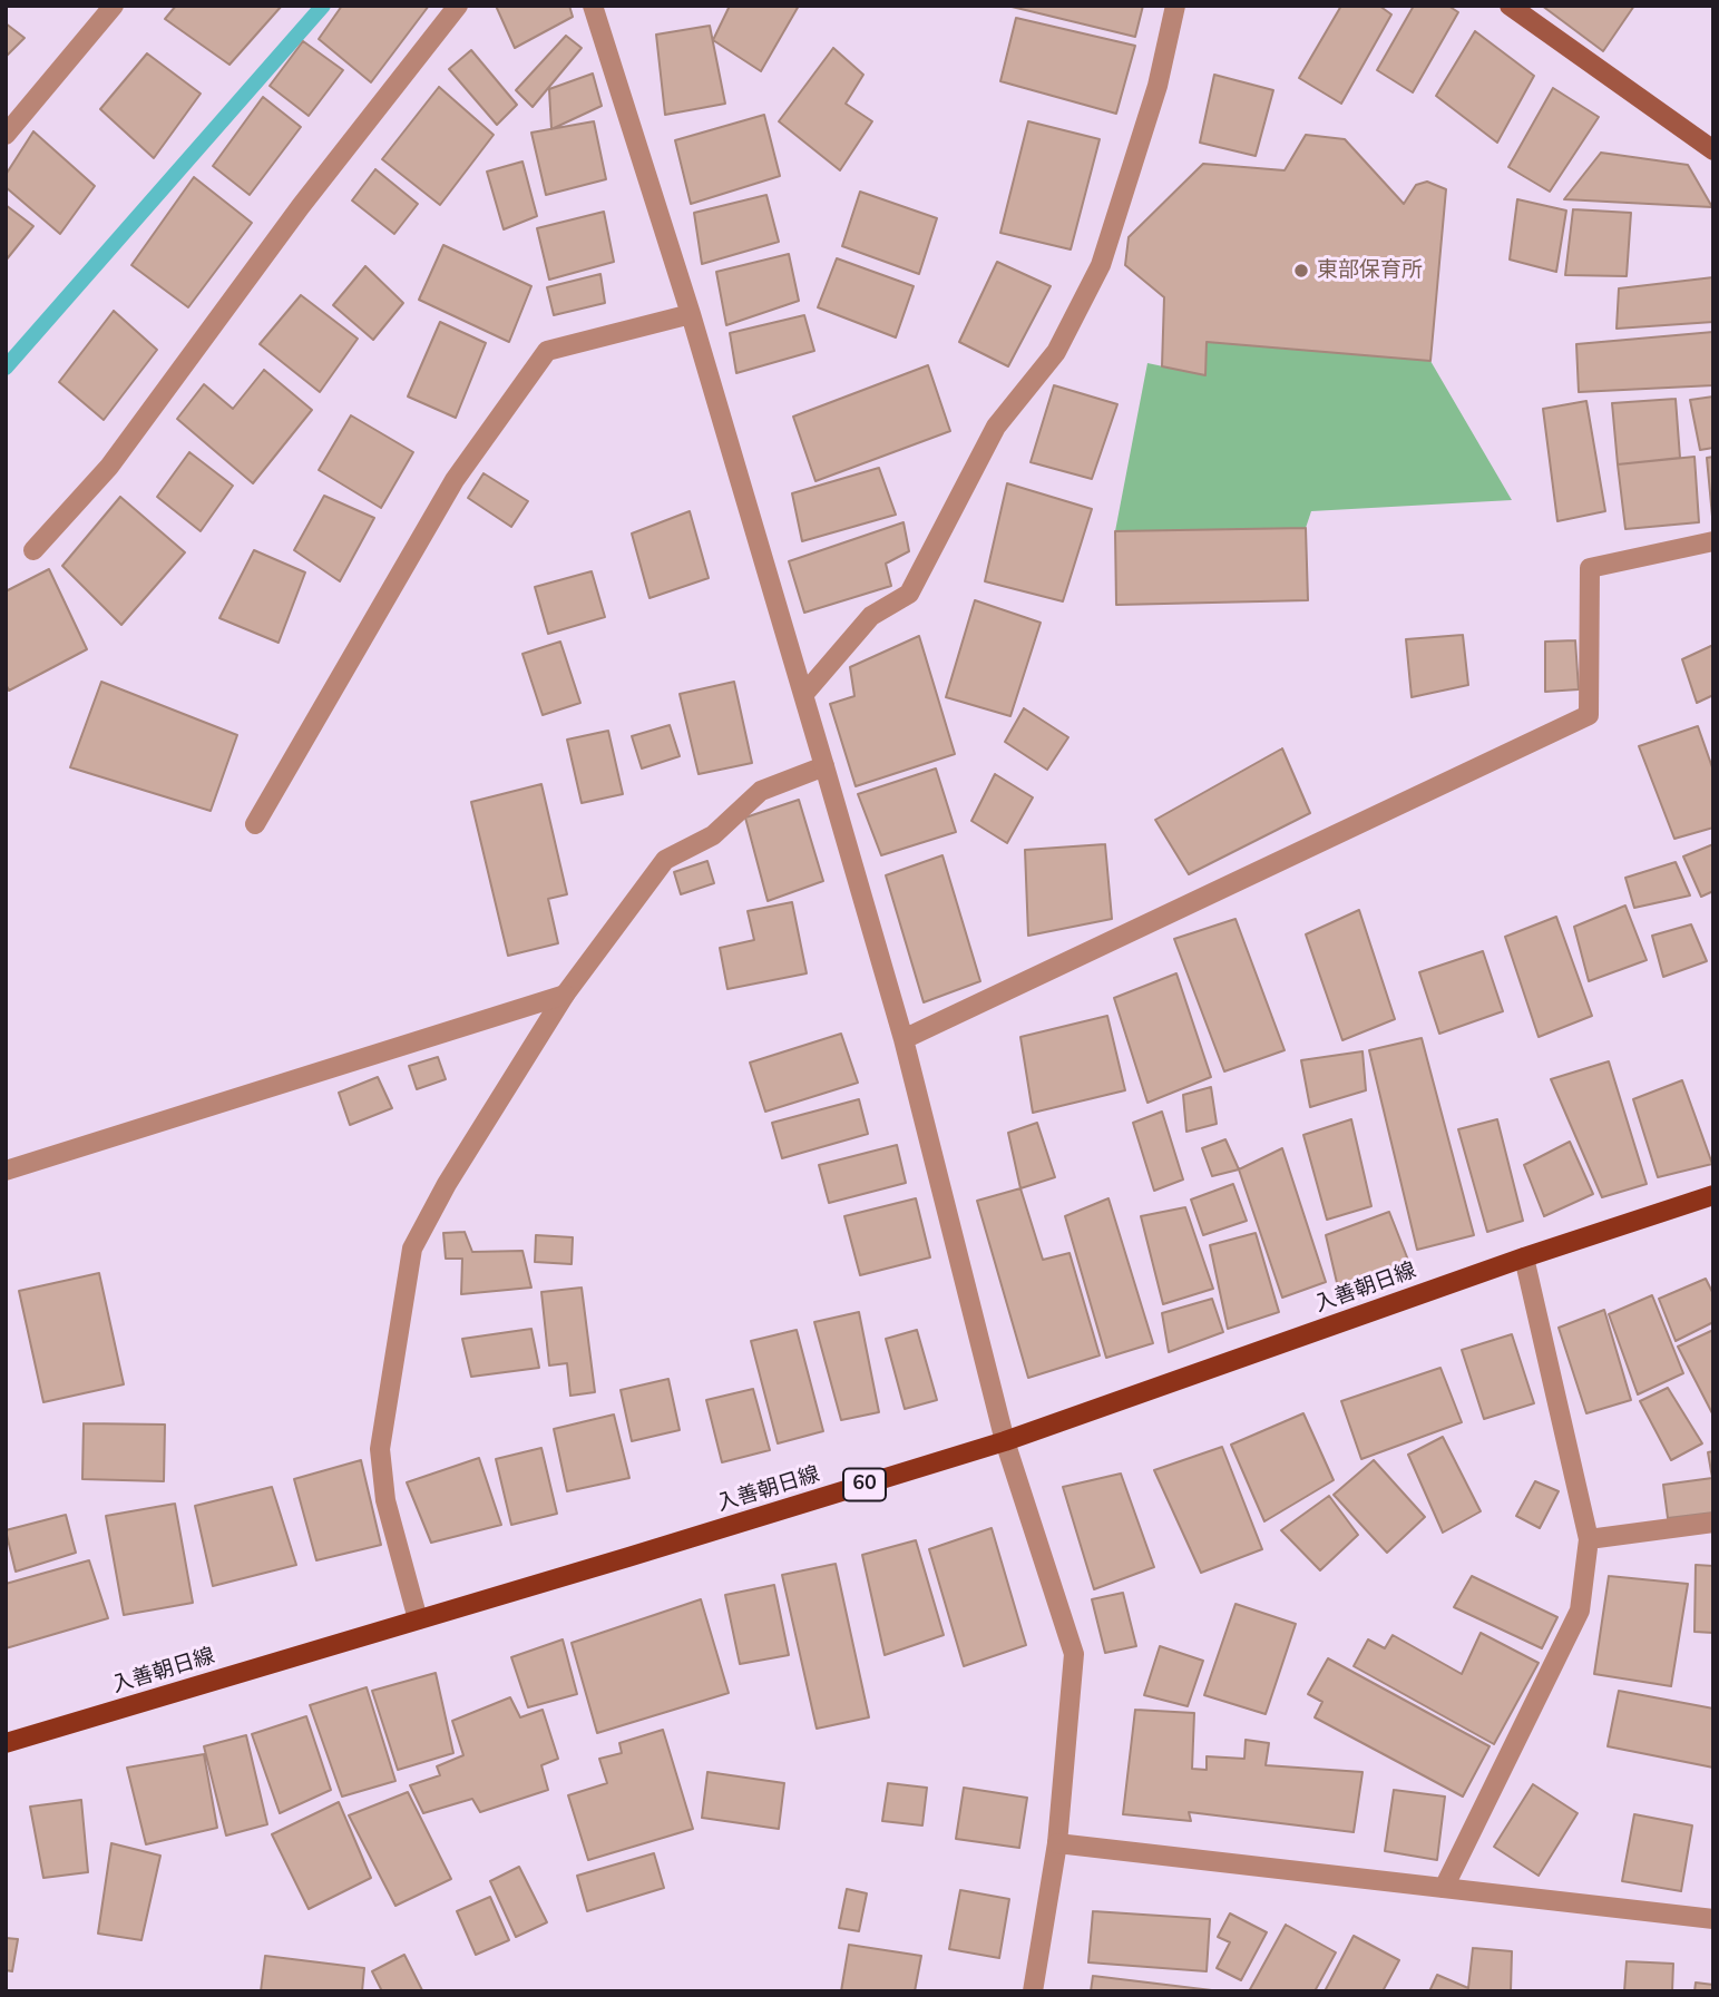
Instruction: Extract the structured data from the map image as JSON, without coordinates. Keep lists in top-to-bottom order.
{
  "streets": {
    "main road": ["入善朝日線", "60"]
  },
  "places": ["東部保育所"]
}
